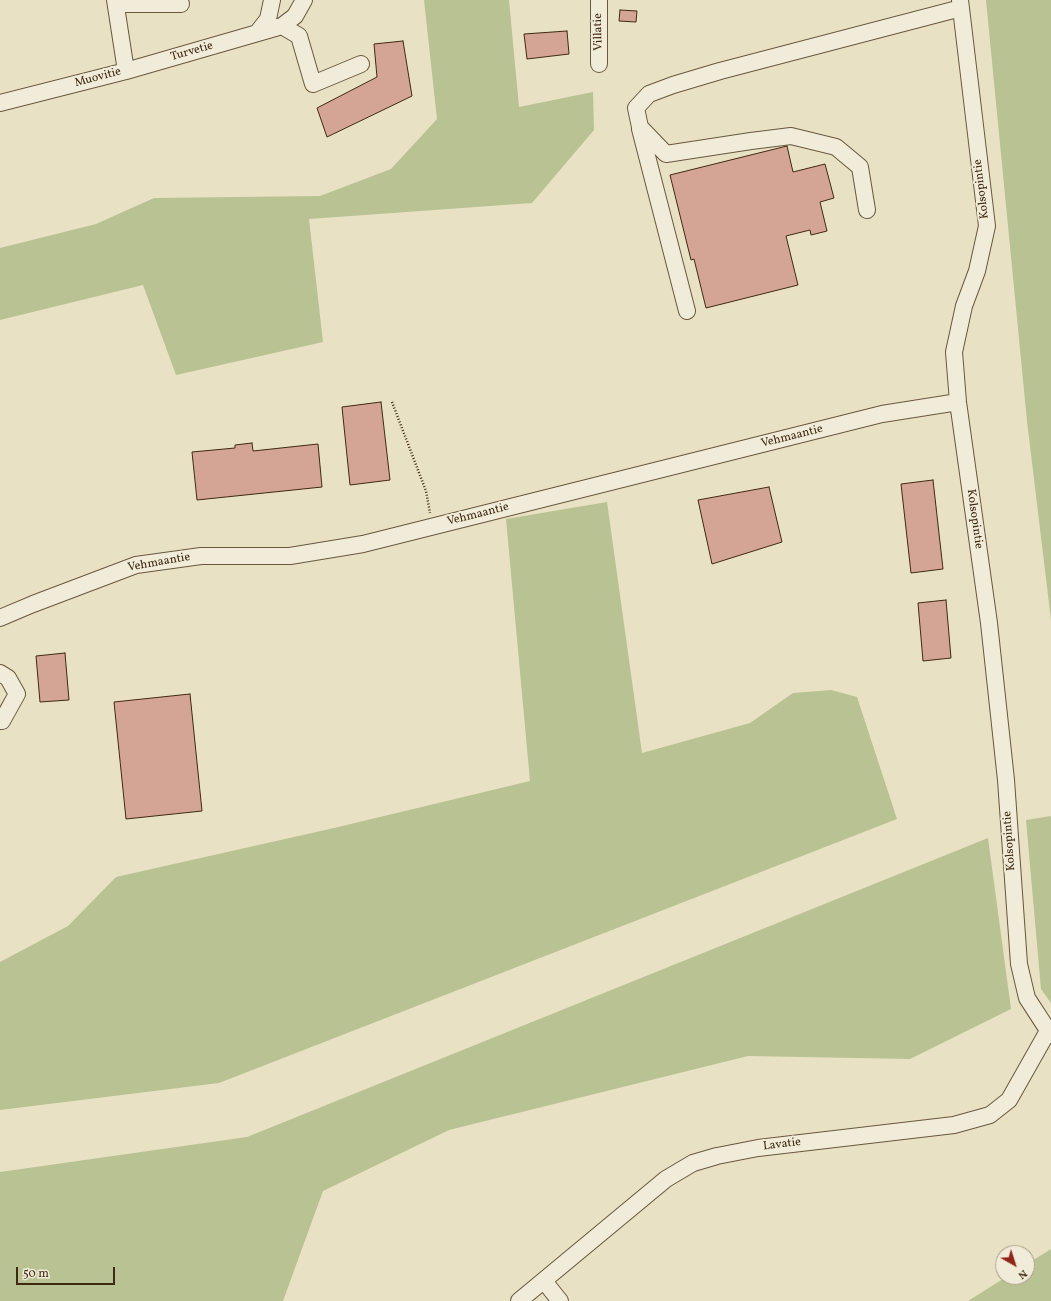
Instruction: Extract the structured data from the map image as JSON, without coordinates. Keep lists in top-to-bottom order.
{
  "streets": {
    "street": [
      "Villatie",
      "Turvetie",
      "Muovitie",
      "Kolsopintie",
      "Vehmaantie",
      "Lavatie"
    ]
  },
  "crossings": [
    ["Turvetie", "Muovitie"],
    ["Kolsopintie", "Vehmaantie"],
    ["Kolsopintie", "Lavatie"]
  ],
  "scale_bar": "50 m",
  "north": "bottom right"
}
